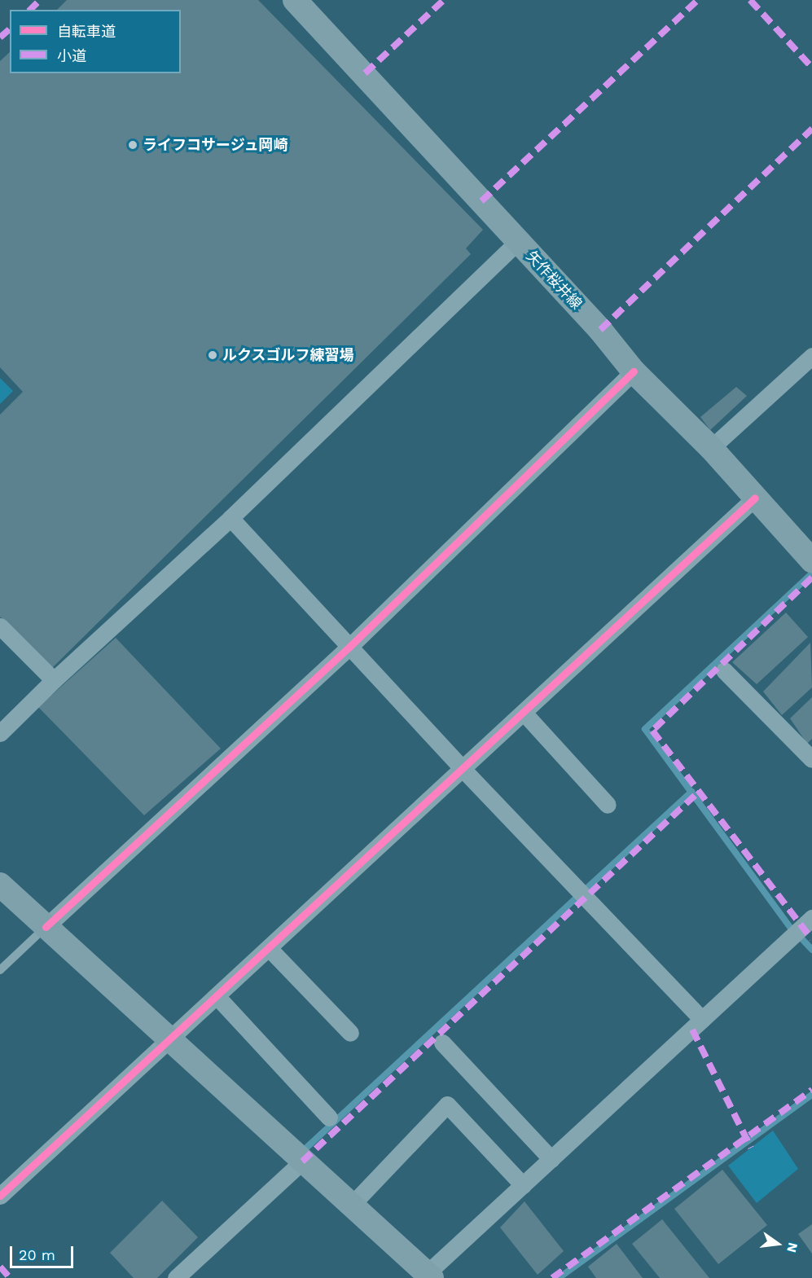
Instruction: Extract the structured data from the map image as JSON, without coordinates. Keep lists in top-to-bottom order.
{
  "streets": {
    "street": ["矢作桜井線"]
  },
  "places": ["ライフコサージュ岡崎", "ルクスゴルフ練習場"],
  "legend": ["自転車道", "小道"],
  "scale_bar": "20 m",
  "north": "right"
}
